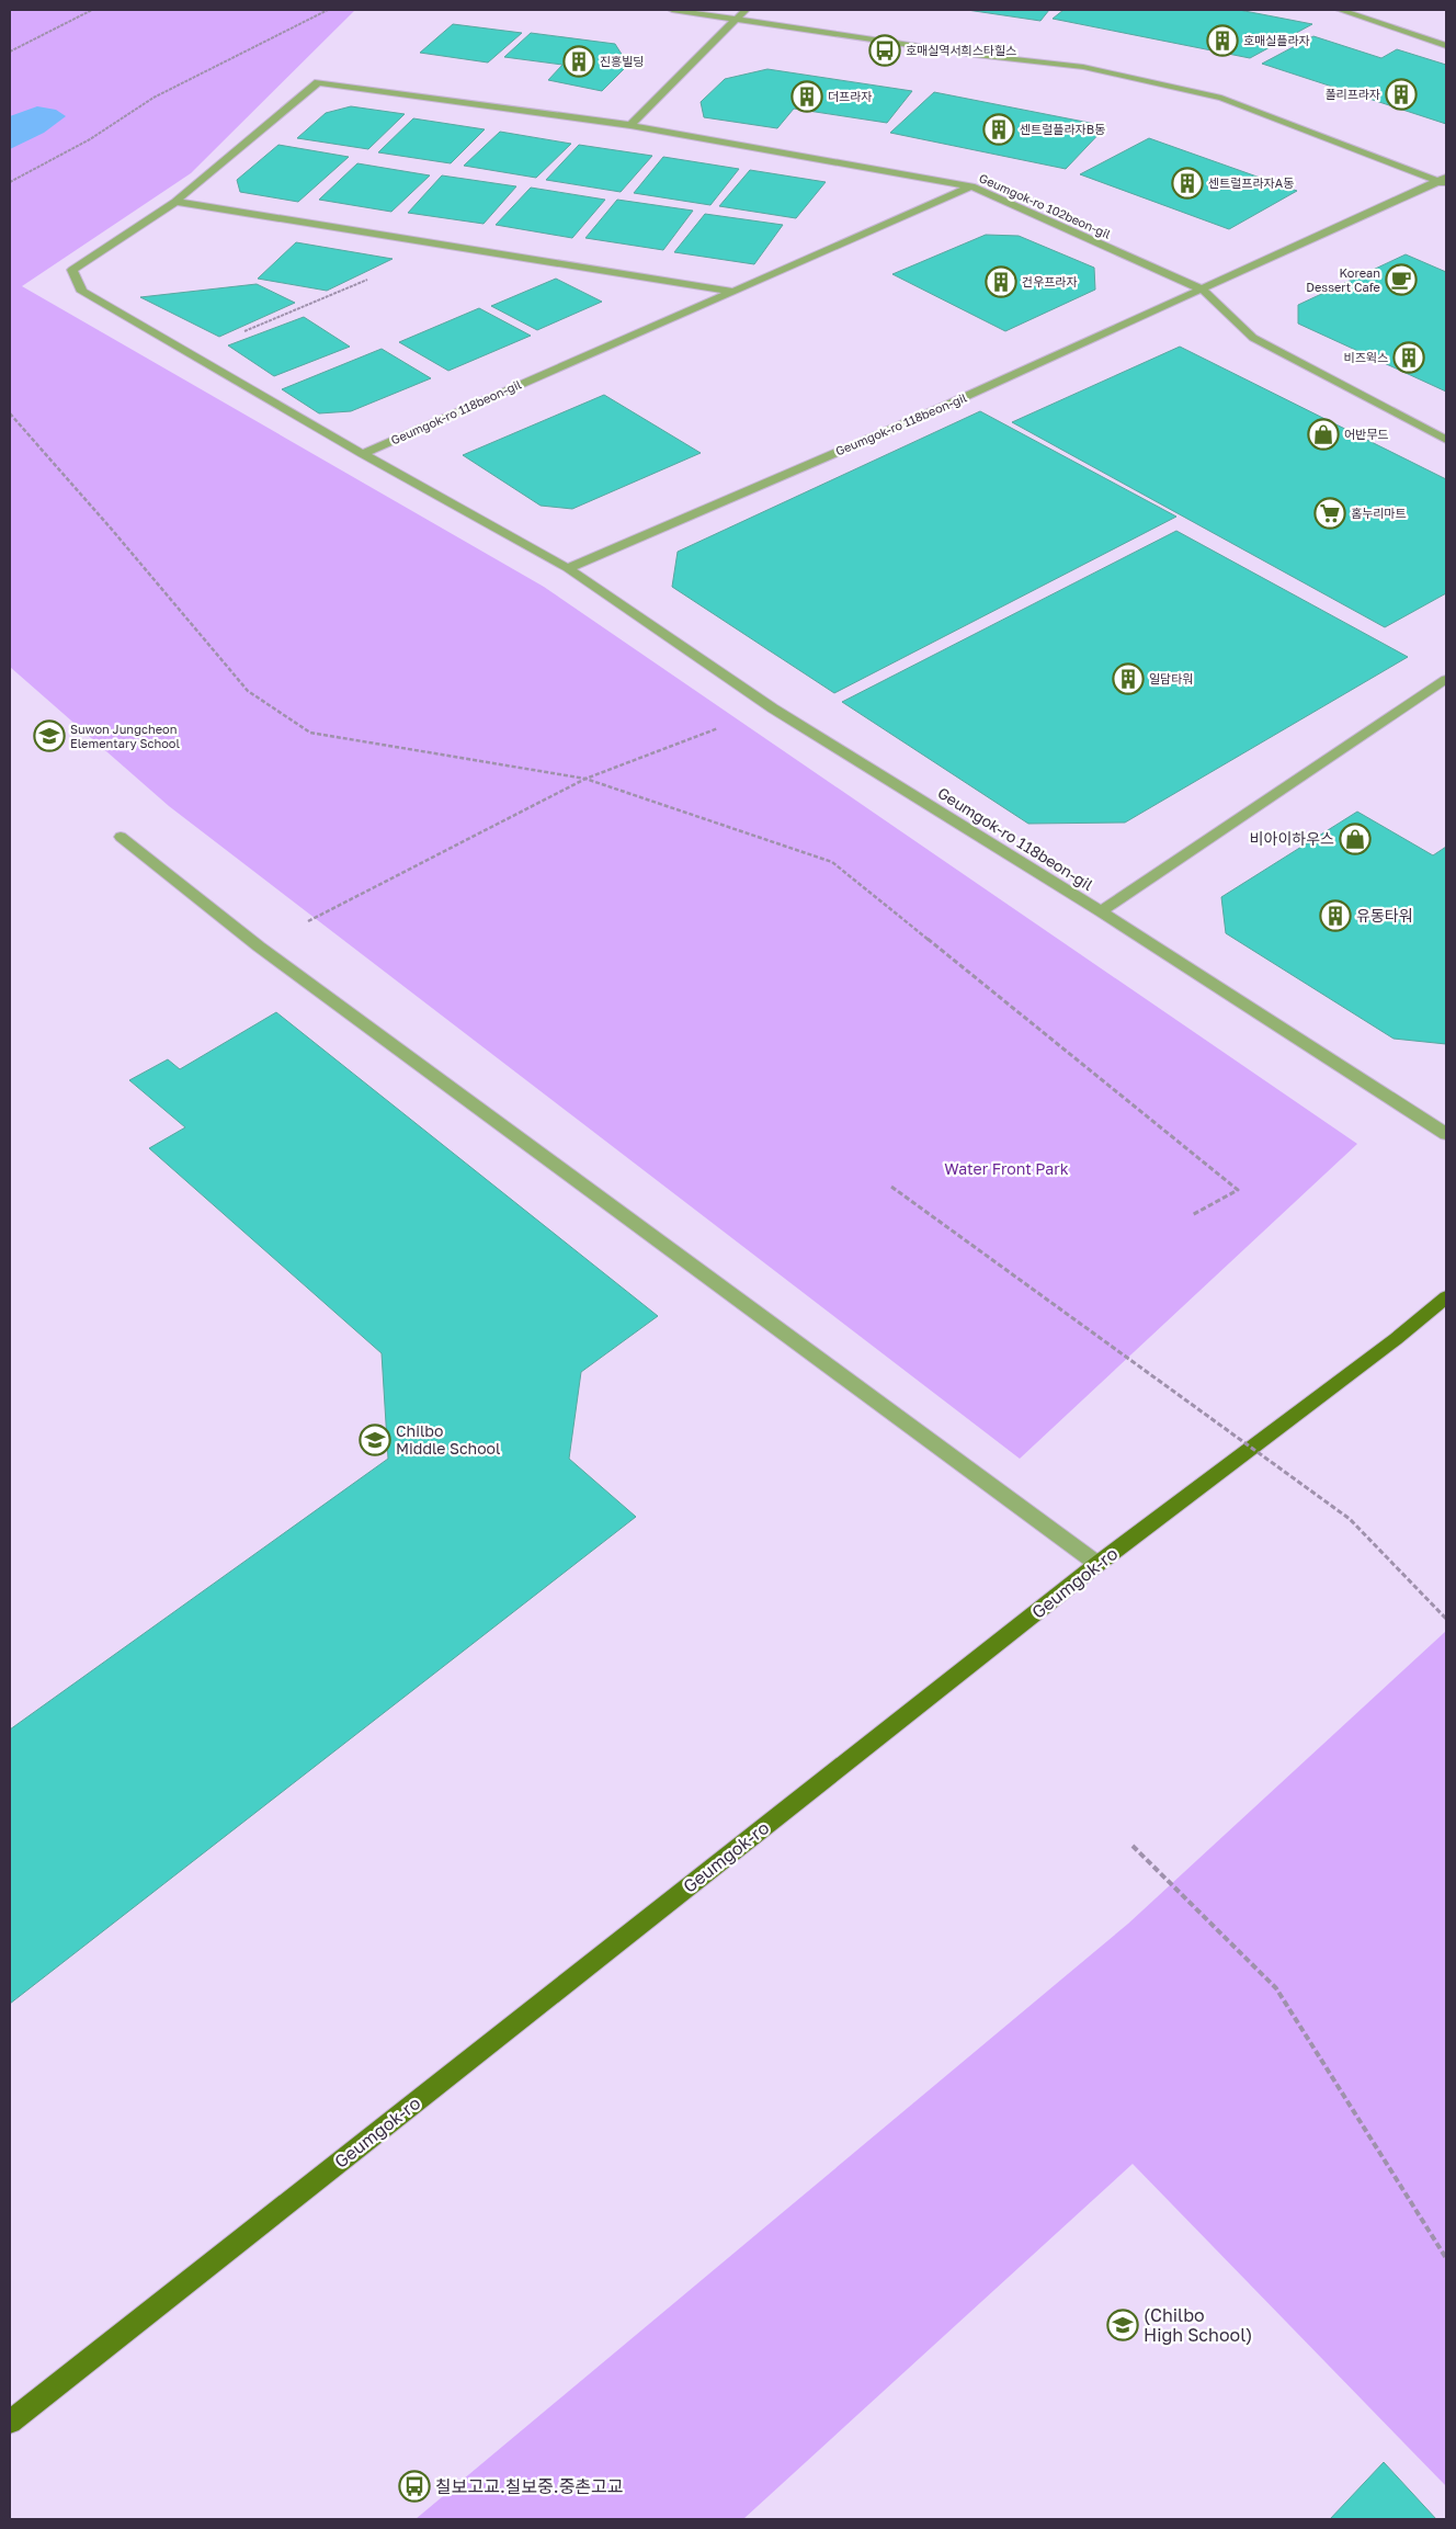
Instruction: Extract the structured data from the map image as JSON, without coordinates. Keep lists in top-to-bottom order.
{
  "streets": {
    "main road": ["Geumgok-ro"],
    "street": ["Geumgok-ro 102beon-gil", "Geumgok-ro 118beon-gil"]
  },
  "crossings": [
    ["Geumgok-ro 102beon-gil", "Geumgok-ro 118beon-gil"]
  ],
  "parks": ["Water Front Park"],
  "places": {
    "building": [
      "호매실플라자",
      "진흥빌딩",
      "폴리프라자",
      "더프라자",
      "센트럴플라자B동",
      "센트럴프라자A동",
      "건우프라자",
      "비즈윅스",
      "일담타워",
      "유동타워"
    ],
    "bus stop": ["호매실역서희스타힐스", "칠보고교.칠보중.중촌고교"],
    "cafe": ["Korean Dessert Cafe"],
    "shop": ["어반무드", "비아이하우스"],
    "supermarket": ["홈누리마트"],
    "school or university": ["Suwon Jungcheon Elementary School", "Chilbo Middle School", "(Chilbo High School)"]
  }
}
